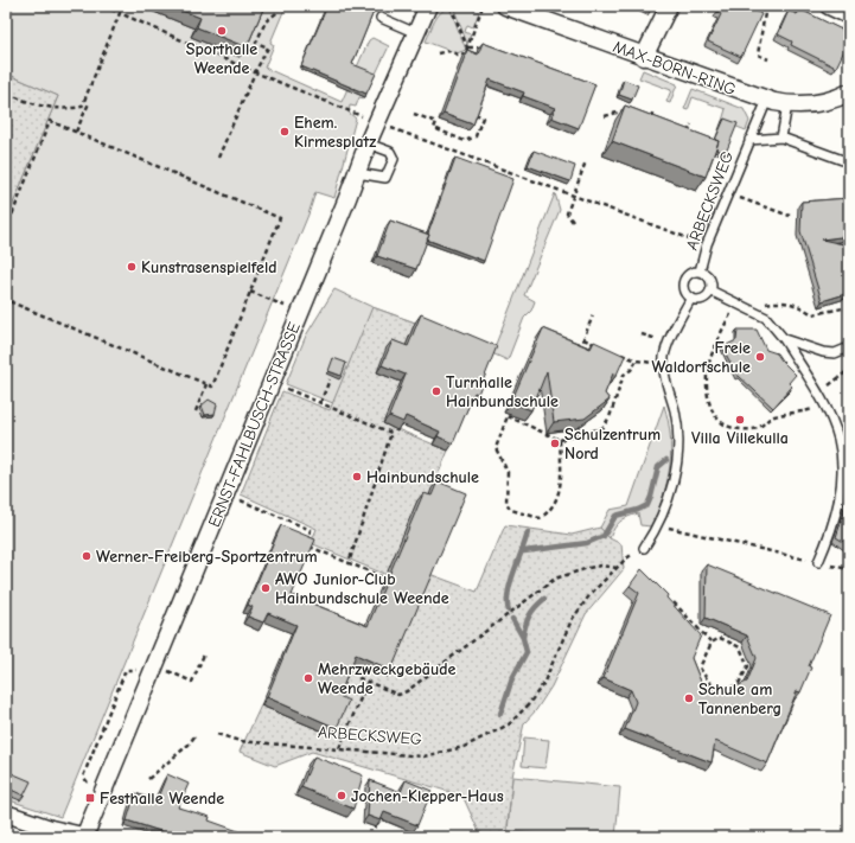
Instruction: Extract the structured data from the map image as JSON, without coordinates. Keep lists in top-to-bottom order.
{
  "streets": {
    "street": ["MAX-BORN-RING", "ERNST-FAHLBUSCH-STRASSE"],
    "lane": ["ARBECKSWEG"]
  },
  "crossings": [
    ["MAX-BORN-RING", "ARBECKSWEG"]
  ],
  "places": {
    "other": [
      "Sporthalle Weende",
      "Ehem. Kirmesplatz",
      "Kunstrasenspielfeld",
      "Freie Waldorfschule",
      "Turnhalle Hainbundschule",
      "Villa Villekulla",
      "Schulzentrum Nord",
      "Hainbundschule",
      "Werner-Freiberg-Sportzentrum",
      "AWO Junior-Club Hainbundschule Weende",
      "Mehrzweckgebäude Weende",
      "Schule am Tannenberg",
      "Jochen-Klepper-Haus"
    ],
    "transit": ["Festhalle Weende"]
  }
}
